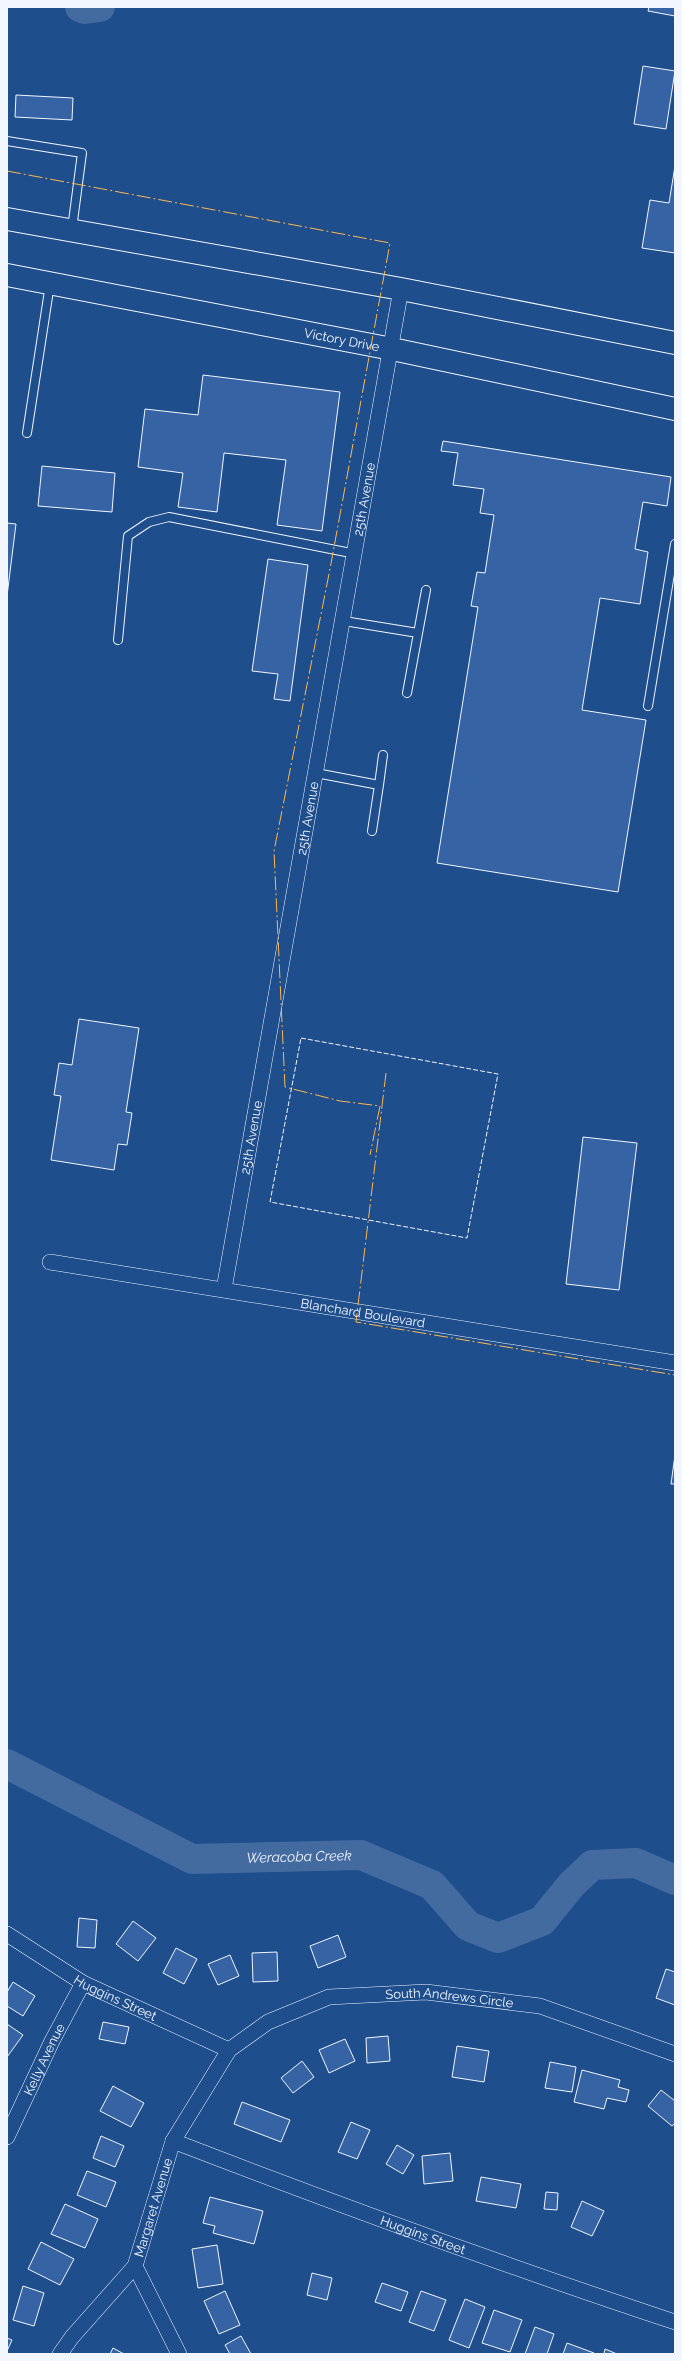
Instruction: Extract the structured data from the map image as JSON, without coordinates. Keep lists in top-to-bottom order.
{
  "streets": {
    "highway": ["Victory Drive"],
    "street": [
      "25th Avenue",
      "Blanchard Boulevard",
      "Huggins Street",
      "South Andrews Circle",
      "Kelly Avenue",
      "Margaret Avenue"
    ]
  },
  "crossings": [
    ["Victory Drive", "25th Avenue"],
    ["25th Avenue", "Blanchard Boulevard"],
    ["Huggins Street", "South Andrews Circle"],
    ["Huggins Street", "Kelly Avenue"],
    ["Huggins Street", "Margaret Avenue"],
    ["South Andrews Circle", "Margaret Avenue"]
  ],
  "water": ["Weracoba Creek"]
}
